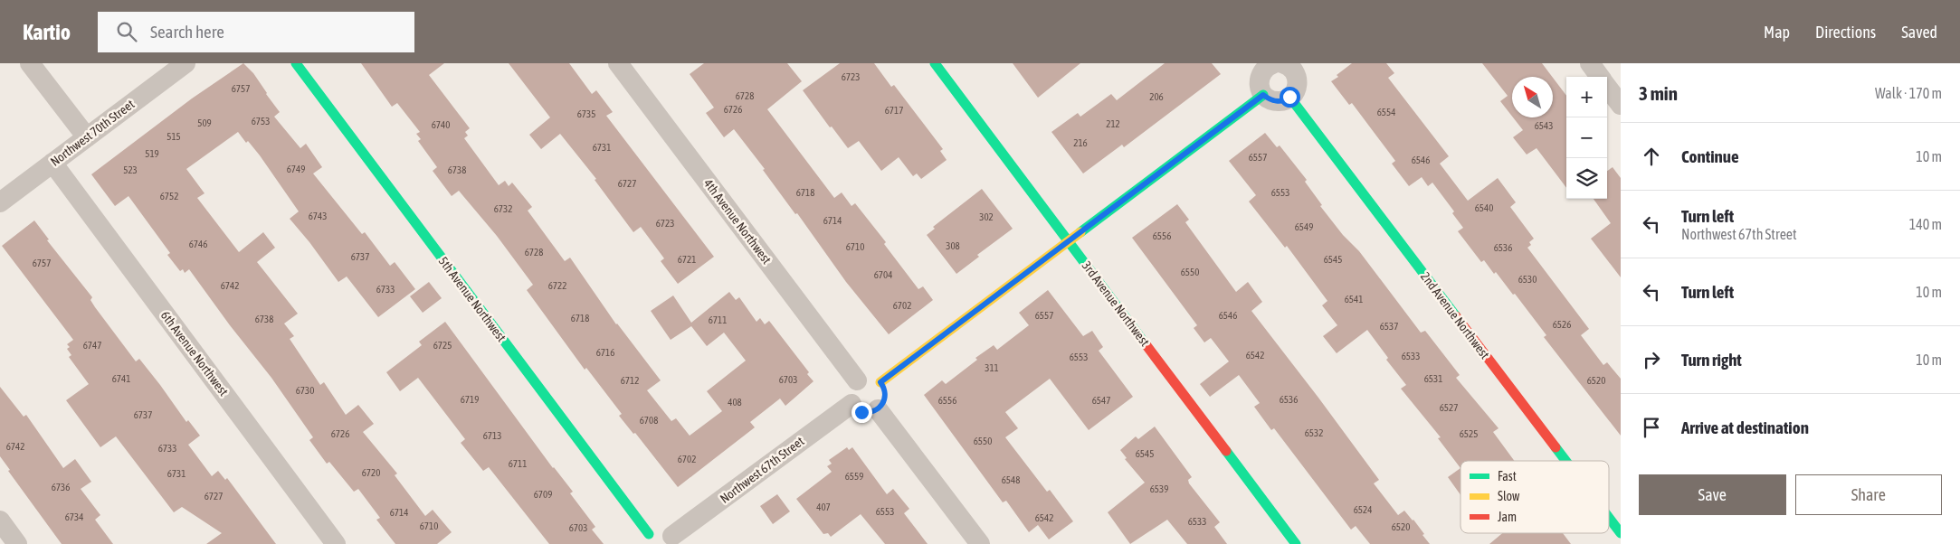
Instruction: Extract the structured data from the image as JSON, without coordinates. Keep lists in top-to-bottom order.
{
  "streets": {
    "street": [
      "Northwest 70th Street",
      "4th Avenue Northwest",
      "5th Avenue Northwest",
      "3rd Avenue Northwest",
      "2nd Avenue Northwest",
      "6th Avenue Northwest",
      "Northwest 67th Street"
    ]
  },
  "crossings": [
    ["Northwest 70th Street", "6th Avenue Northwest"],
    ["4th Avenue Northwest", "Northwest 67th Street"]
  ],
  "house_numbers": [
    "6723",
    "6757",
    "6728",
    "206",
    "6726",
    "6717",
    "6554",
    "6735",
    "6753",
    "509",
    "212",
    "6740",
    "6543",
    "515",
    "216",
    "6731",
    "519",
    "6557",
    "6546",
    "6749",
    "523",
    "6738",
    "6727",
    "6718",
    "6553",
    "6752",
    "6540",
    "6732",
    "6743",
    "302",
    "6714",
    "6723",
    "6549",
    "6556",
    "6746",
    "308",
    "6710",
    "6536",
    "6728",
    "6737",
    "6721",
    "6545",
    "6757",
    "6550",
    "6704",
    "6530",
    "6742",
    "6722",
    "6733",
    "6541",
    "6702",
    "6557",
    "6546",
    "6718",
    "6738",
    "6711",
    "6526",
    "6537",
    "6747",
    "6725",
    "6716",
    "6542",
    "6533",
    "6553",
    "311",
    "6741",
    "6531",
    "6703",
    "6712",
    "6520",
    "6730",
    "6719",
    "6536",
    "6556",
    "6547",
    "408",
    "6527",
    "6737",
    "6708",
    "6532",
    "6726",
    "6525",
    "6713",
    "6550",
    "6742",
    "6733",
    "6545",
    "6702",
    "6711",
    "6720",
    "6731",
    "6559",
    "6548",
    "6736",
    "6539",
    "6709",
    "6727",
    "407",
    "6524",
    "6553",
    "6714",
    "6734",
    "6542",
    "6533",
    "6710",
    "6520",
    "6703"
  ],
  "legend": ["Fast", "Slow", "Jam"],
  "north": "top left",
  "page": {
    "header": "Kartio",
    "search": "Search here",
    "nav": ["Map", "Directions", "Saved"],
    "heading": ["3 min", "Walk · 170 m"],
    "map_buttons": ["+", "−"],
    "list": [
      ["Continue", "10 m"],
      ["Turn left", "Northwest 67th Street", "140 m"],
      ["Turn left", "10 m"],
      ["Turn right", "10 m"],
      "Arrive at destination"
    ],
    "buttons": ["Save", "Share"]
  }
}
